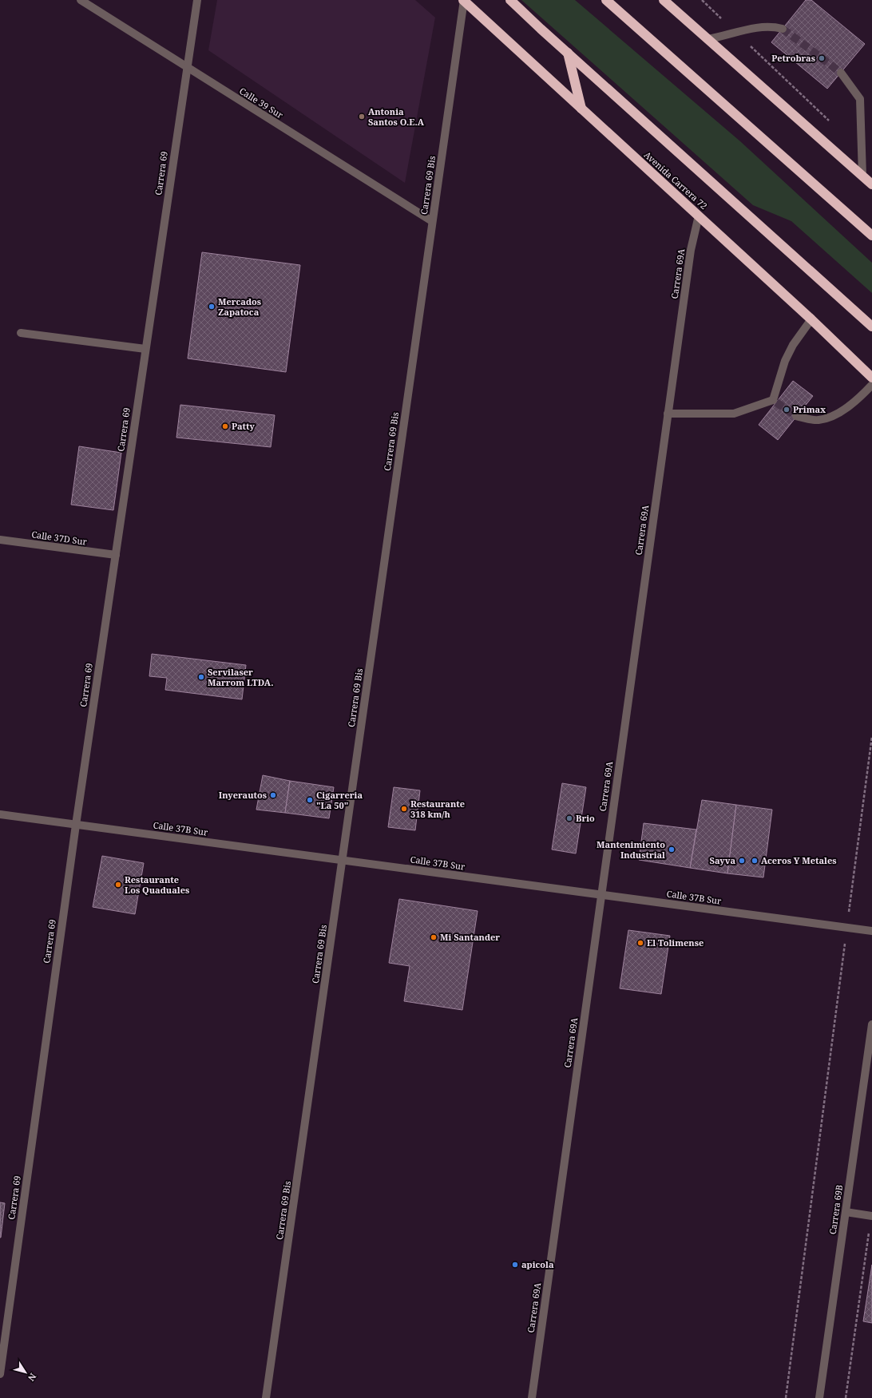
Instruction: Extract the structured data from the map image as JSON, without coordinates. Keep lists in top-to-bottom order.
{
  "streets": {
    "highway": ["Avenida Carrera 72"],
    "street": [
      "Calle 39 Sur",
      "Carrera 69",
      "Carrera 69 Bis",
      "Carrera 69A",
      "Calle 37D Sur",
      "Calle 37B Sur",
      "Carrera 69B"
    ]
  },
  "crossings": [
    ["Calle 39 Sur", "Carrera 69"],
    ["Calle 39 Sur", "Carrera 69 Bis"],
    ["Carrera 69", "Calle 37D Sur"],
    ["Carrera 69", "Calle 37B Sur"],
    ["Avenida Carrera 72", "Carrera 69 Bis"],
    ["Avenida Carrera 72", "Carrera 69A"],
    ["Carrera 69 Bis", "Calle 37B Sur"],
    ["Carrera 69A", "Calle 37B Sur"]
  ],
  "places": [
    "Petrobras",
    "Antonia Santos O.E.A",
    "Mercados Zapatoca",
    "Primax",
    "Patty",
    "Servilaser Marrom LTDA.",
    "Inyerautos",
    "Cigarreria \"La 50\"",
    "Restaurante 318 km/h",
    "Brio",
    "Mantenimiento Industrial",
    "Sayva",
    "Aceros Y Metales",
    "Restaurante Los Quaduales",
    "Mi Santander",
    "El Tolimense",
    "apicola"
  ],
  "north": "bottom right"
}
